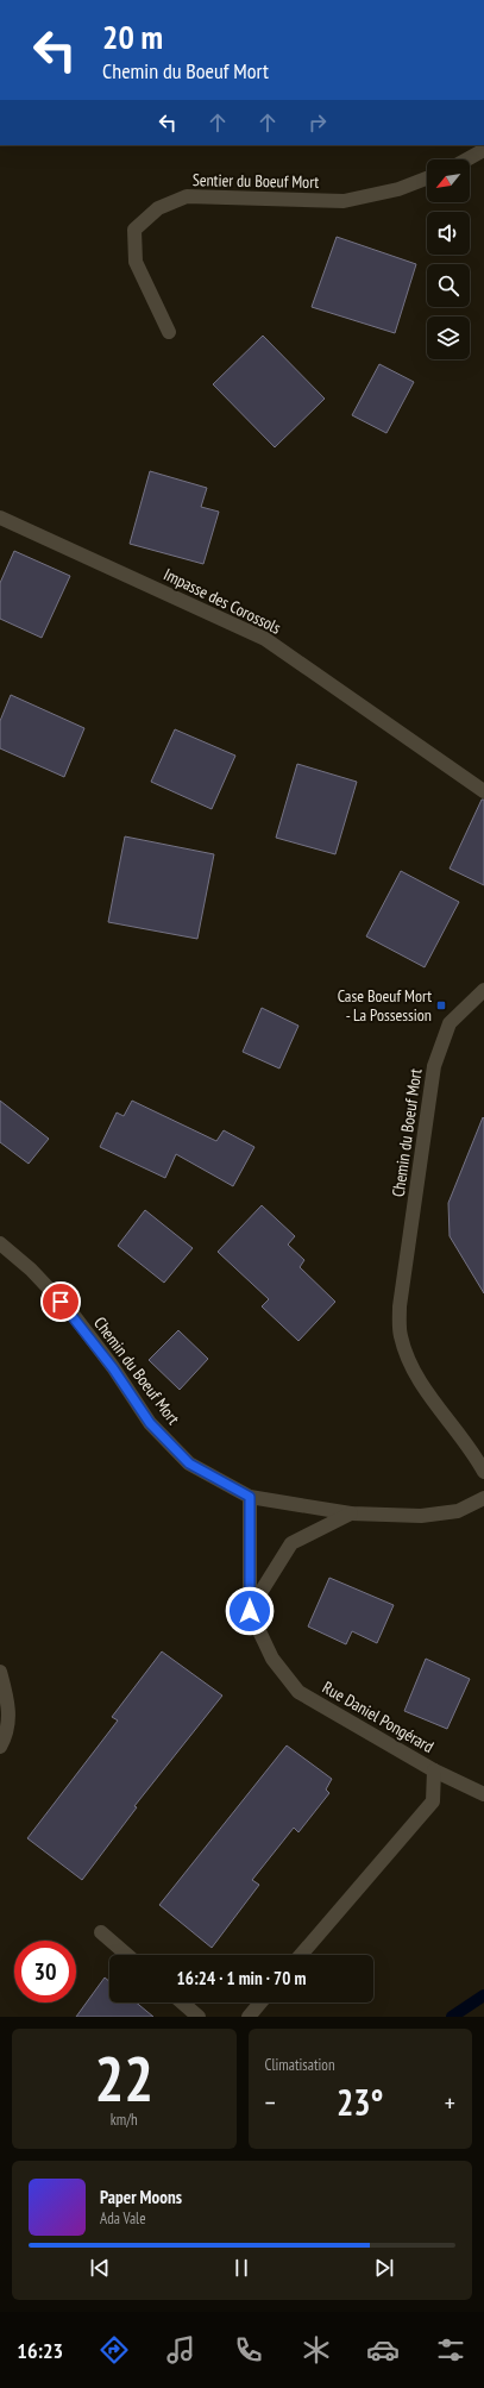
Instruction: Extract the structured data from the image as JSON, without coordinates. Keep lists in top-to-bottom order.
{
  "streets": {
    "street": [
      "Sentier du Boeuf Mort",
      "Impasse des Corossols",
      "Chemin du Boeuf Mort",
      "Rue Daniel Pongérard"
    ]
  },
  "crossings": [
    ["Chemin du Boeuf Mort", "Rue Daniel Pongérard"]
  ],
  "places": {
    "transit": ["Case Boeuf Mort - La Possession"]
  },
  "north": "bottom left",
  "page": {
    "turn": ["20 m", "Chemin du Boeuf Mort"],
    "limit": "30",
    "trip": "16:24 · 1 min · 70 m",
    "tile": [
      ["22", "km/h"],
      "Climatisation"
    ],
    "heat": ["−", "23°", "+"],
    "song": ["Paper Moons", "Ada Vale"],
    "tabs": "16:23"
  }
}
